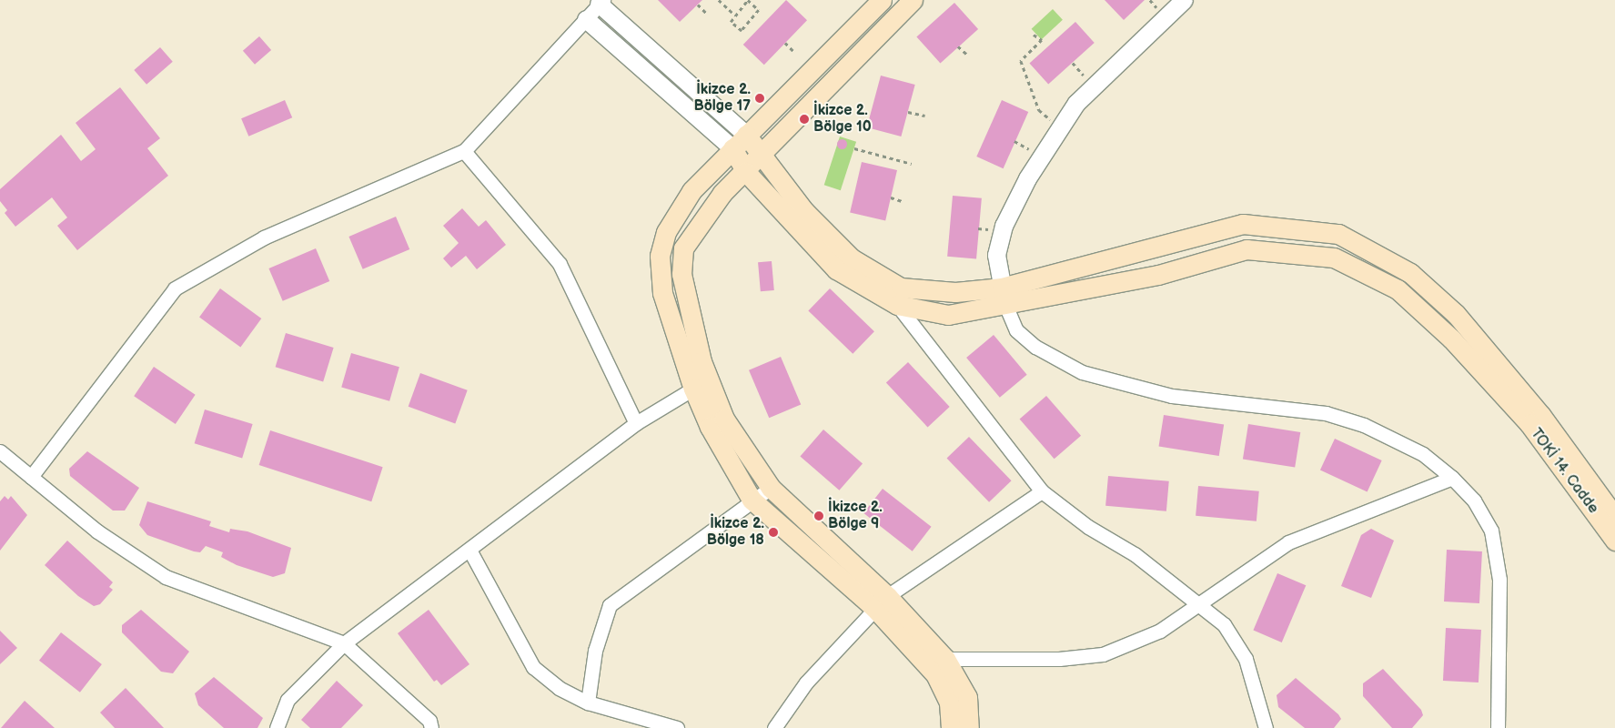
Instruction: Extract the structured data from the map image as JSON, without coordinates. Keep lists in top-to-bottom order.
{
  "streets": {
    "main road": ["TOKİ 14. Cadde"]
  },
  "places": [
    "İkizce 2. Bölge 17",
    "İkizce 2. Bölge 10",
    "İkizce 2. Bölge 9",
    "İkizce 2. Bölge 18"
  ]
}
